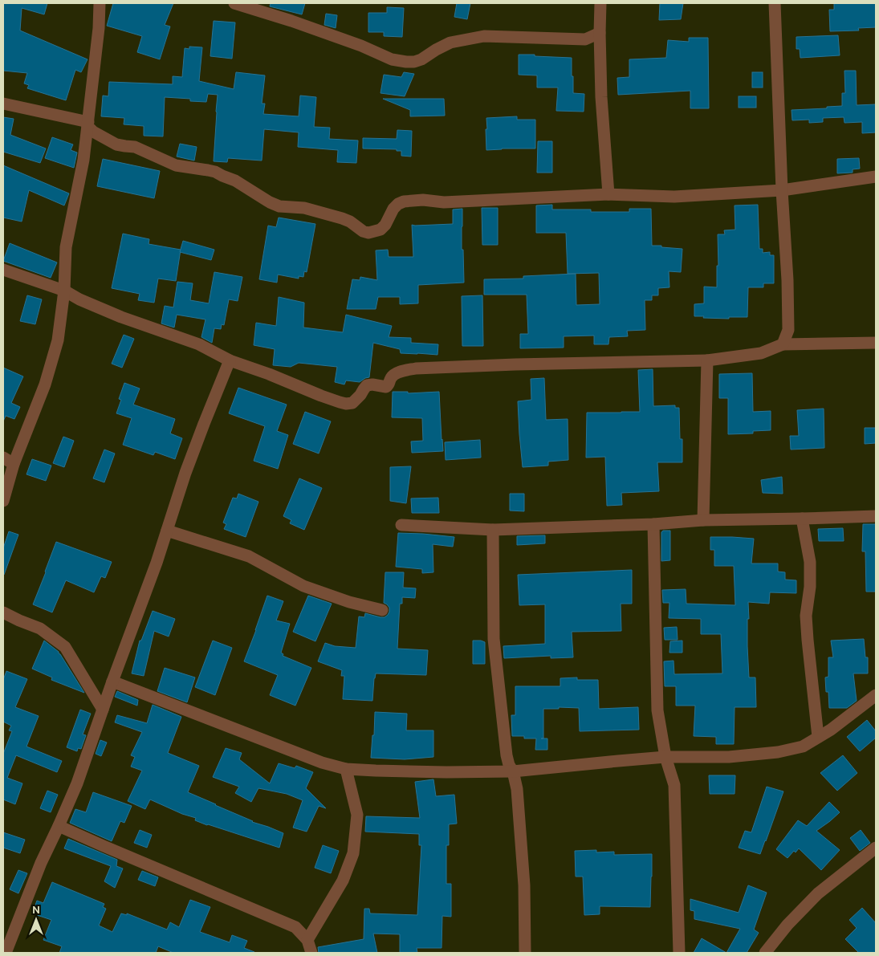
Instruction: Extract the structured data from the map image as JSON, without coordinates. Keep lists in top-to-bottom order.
{
  "north": "top"
}
